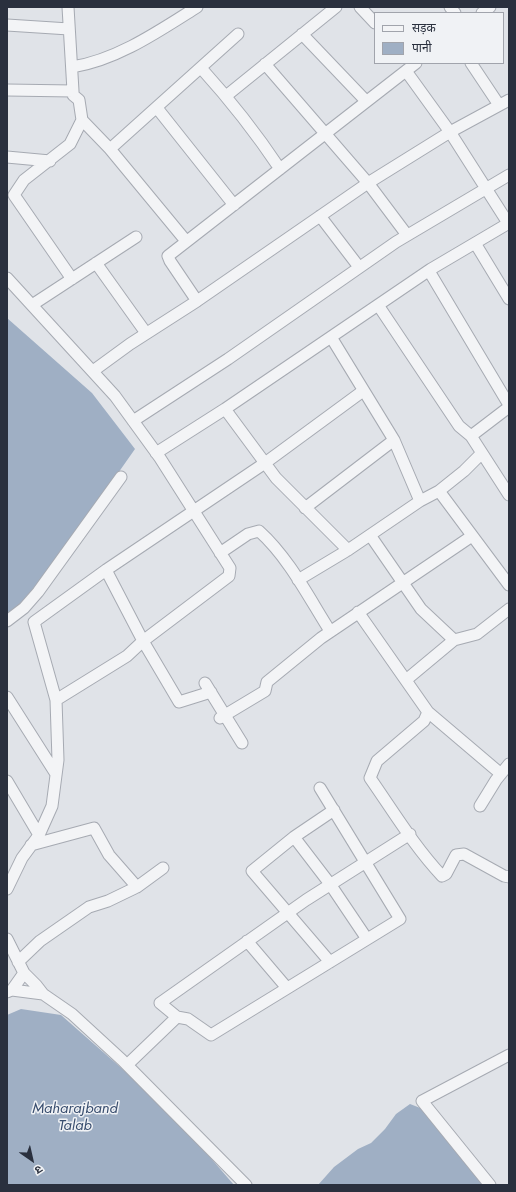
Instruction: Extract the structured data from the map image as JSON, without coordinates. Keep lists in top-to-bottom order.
{
  "water": ["Maharajband Talab"],
  "legend": ["सड़क", "पानी"],
  "north": "bottom right"
}
